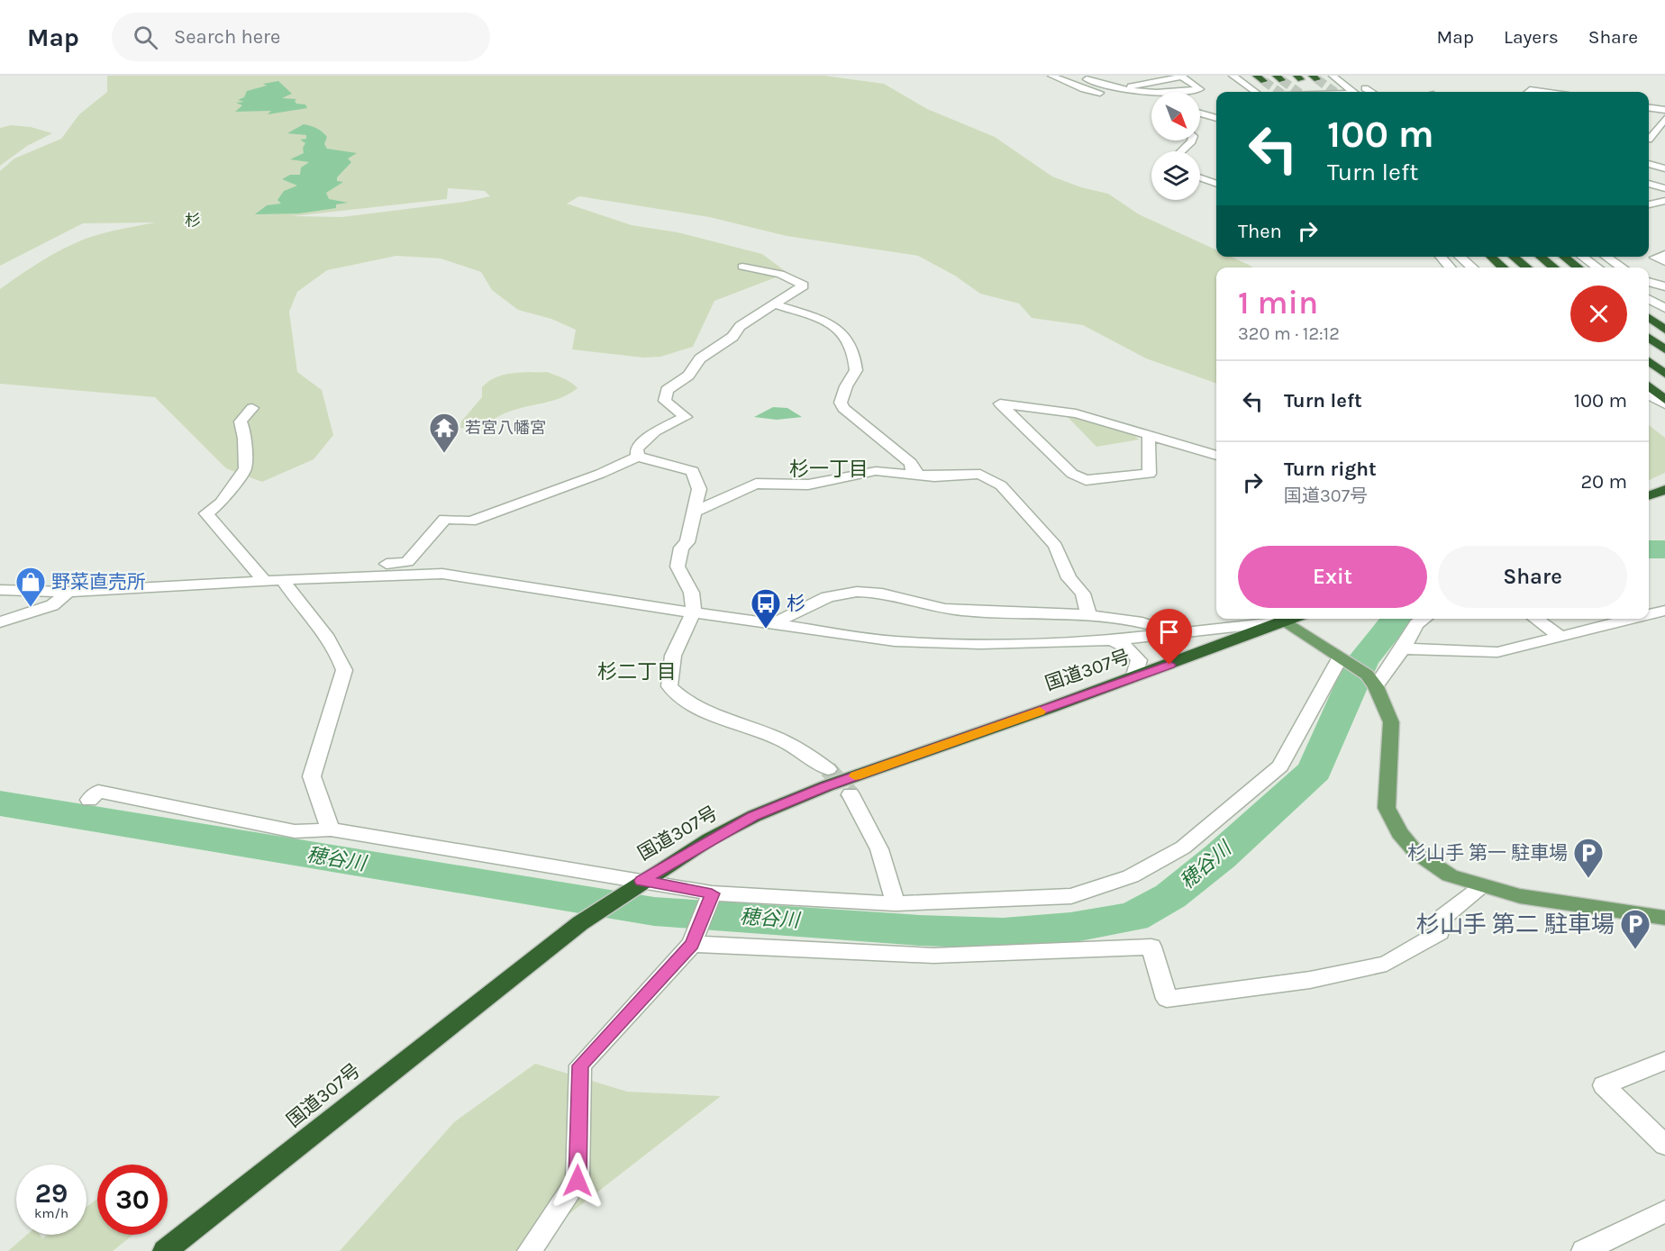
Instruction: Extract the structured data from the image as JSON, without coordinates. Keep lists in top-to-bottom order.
{
  "streets": {
    "highway": ["国道307号"]
  },
  "districts": ["杉", "杉一丁目", "杉二丁目"],
  "water": ["穂谷川"],
  "places": {
    "temple": ["若宮八幡宮"],
    "shop": ["野菜直売所"],
    "bus stop": ["杉"],
    "parking": ["杉山手 第一 駐車場", "杉山手 第二 駐車場"]
  },
  "north": "bottom right",
  "page": {
    "header": "Map",
    "search": "Search here",
    "nav": ["Map", "Layers", "Share"],
    "turn": ["100 m", "Turn left"],
    "then": "Then",
    "heading": ["1 min", "320 m · 12:12"],
    "list": [
      {
        "name": "Turn left",
        "value": "100 m"
      },
      {
        "name": "Turn right",
        "note": "国道307号",
        "value": "20 m"
      }
    ],
    "buttons": ["Exit", "Share"],
    "speed": "29 km/h",
    "limit": "30"
  }
}
